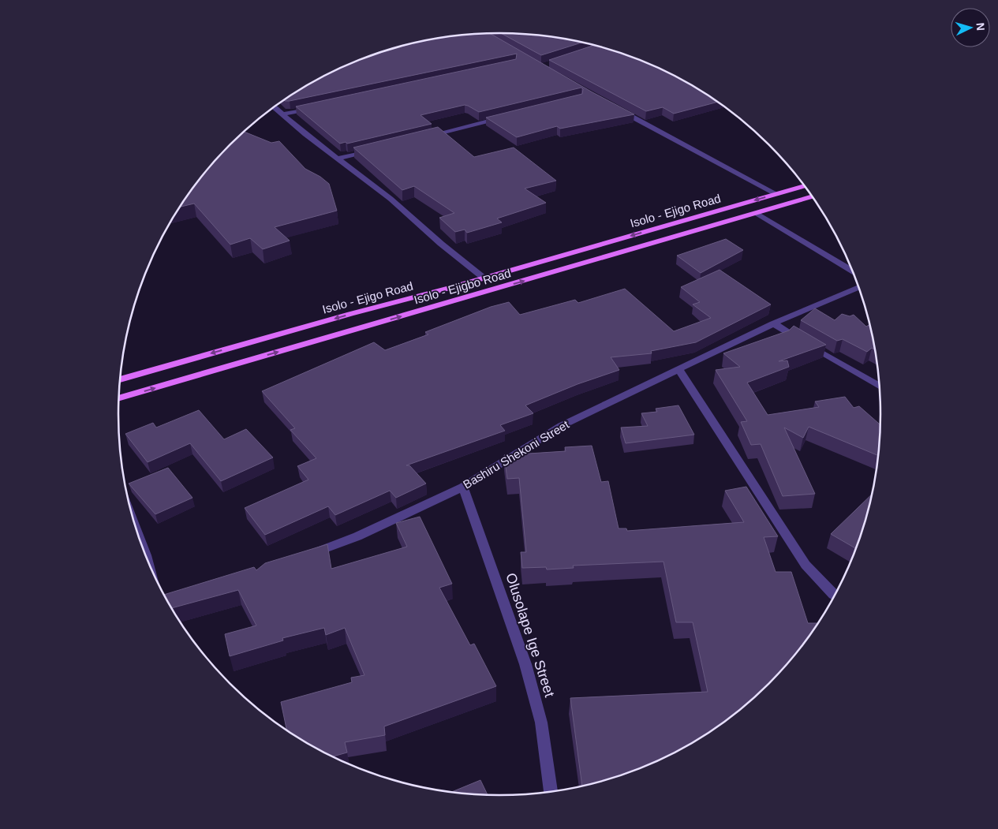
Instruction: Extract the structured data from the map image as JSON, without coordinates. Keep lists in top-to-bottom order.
{
  "streets": {
    "main road": ["Isolo - Ejigo Road", "Isolo - Ejigbo Road"],
    "street": ["Bashiru Shekoni Street", "Olusolape Ige Street"]
  },
  "crossings": [
    ["Bashiru Shekoni Street", "Olusolape Ige Street"]
  ],
  "one_way": ["Isolo - Ejigo Road", "Isolo - Ejigbo Road"],
  "north": "right"
}
